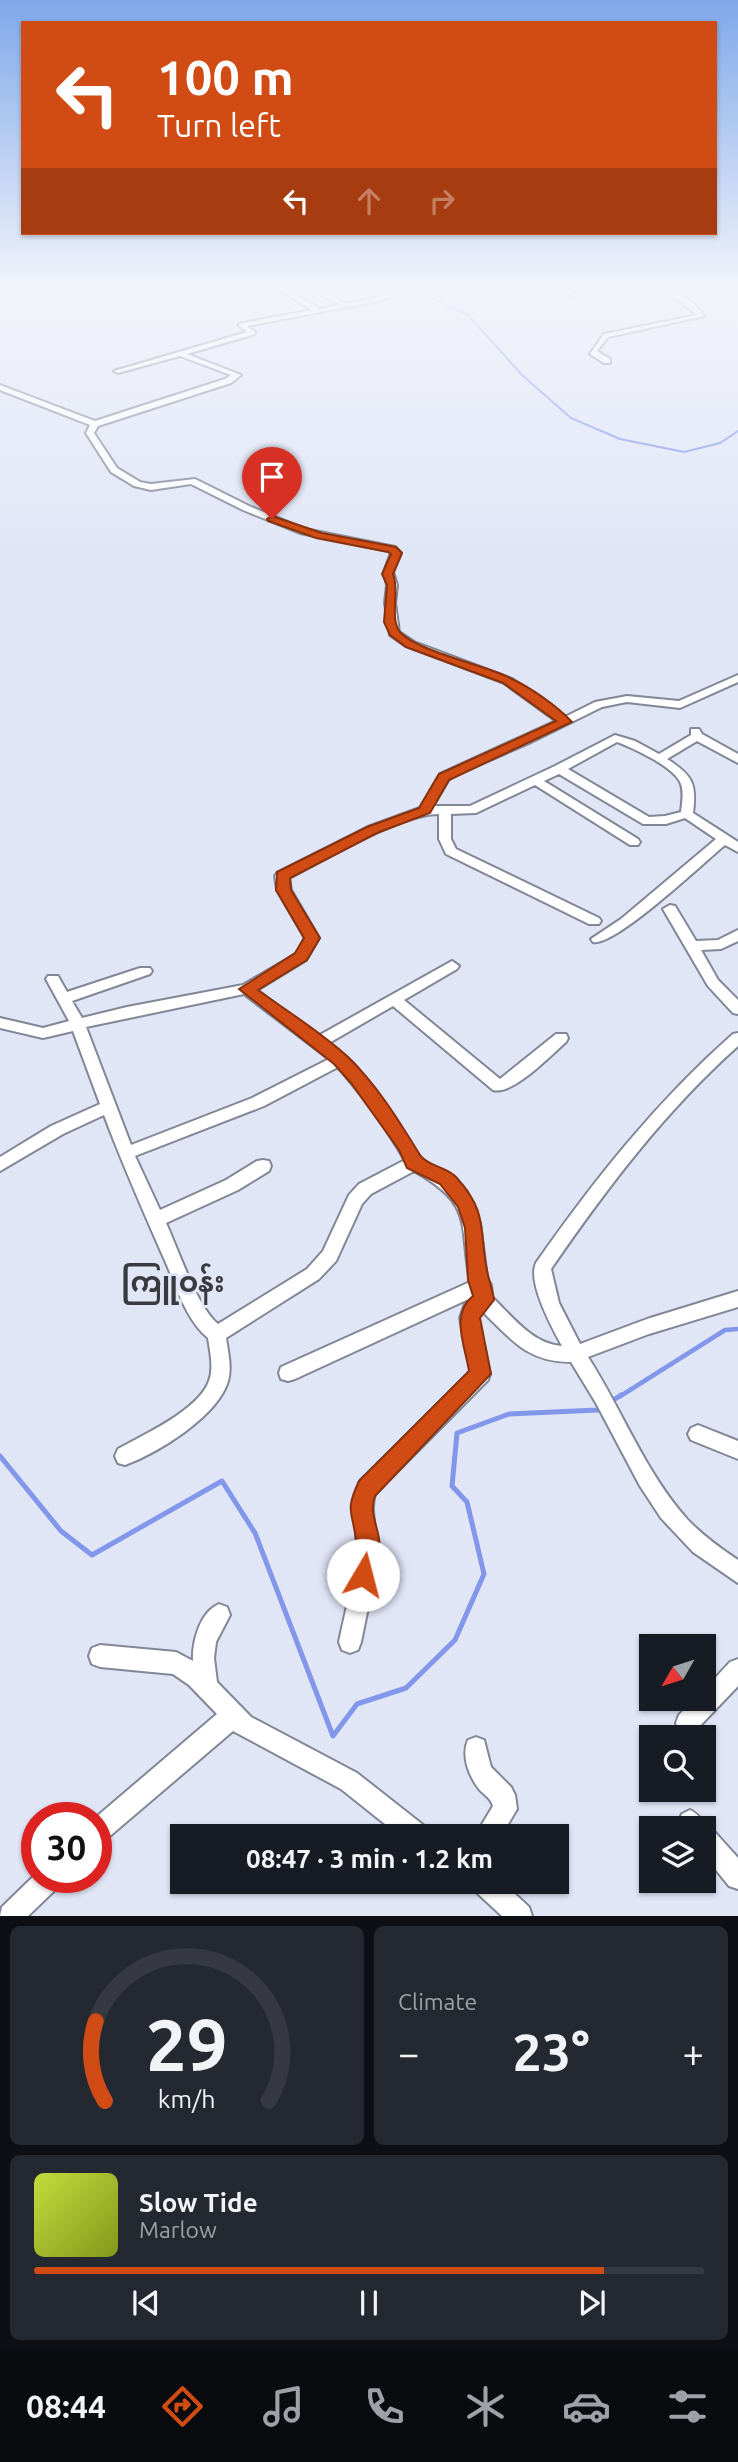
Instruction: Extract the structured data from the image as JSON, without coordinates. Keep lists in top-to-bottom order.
{
  "districts": ["ကြူဝန်း"],
  "north": "bottom left",
  "page": {
    "turn": ["100 m", "Turn left"],
    "limit": "30",
    "trip": "08:47 · 3 min · 1.2 km",
    "tile": "Climate",
    "heat": ["−", "23°", "+"],
    "song": ["Slow Tide", "Marlow"],
    "tabs": "08:44",
    "gauge": ["29", "km/h"]
  }
}
